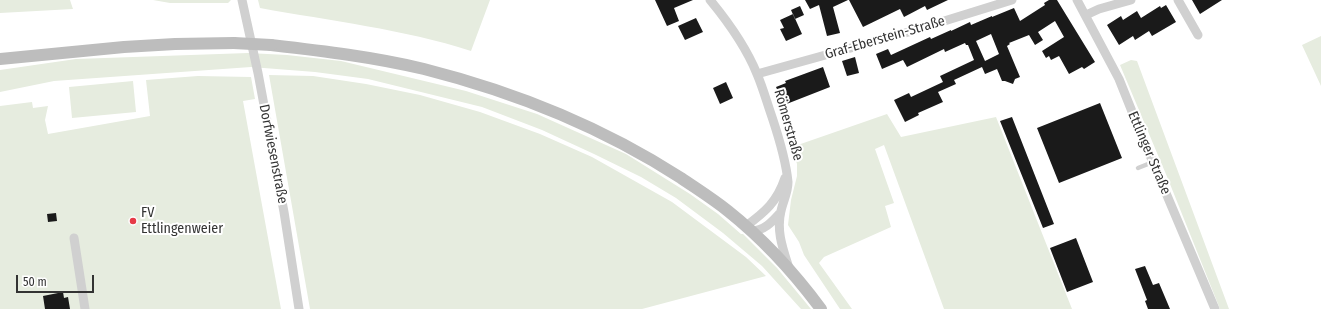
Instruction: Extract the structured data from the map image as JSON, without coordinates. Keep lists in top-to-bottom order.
{
  "streets": {
    "main road": ["Römerstraße"],
    "street": ["Graf-Eberstein-Straße", "Ettlinger Straße", "Dorfwiesenstraße"]
  },
  "crossings": [
    ["Graf-Eberstein-Straße", "Römerstraße"]
  ],
  "places": ["FV Ettlingenweier"],
  "scale_bar": "50 m"
}
